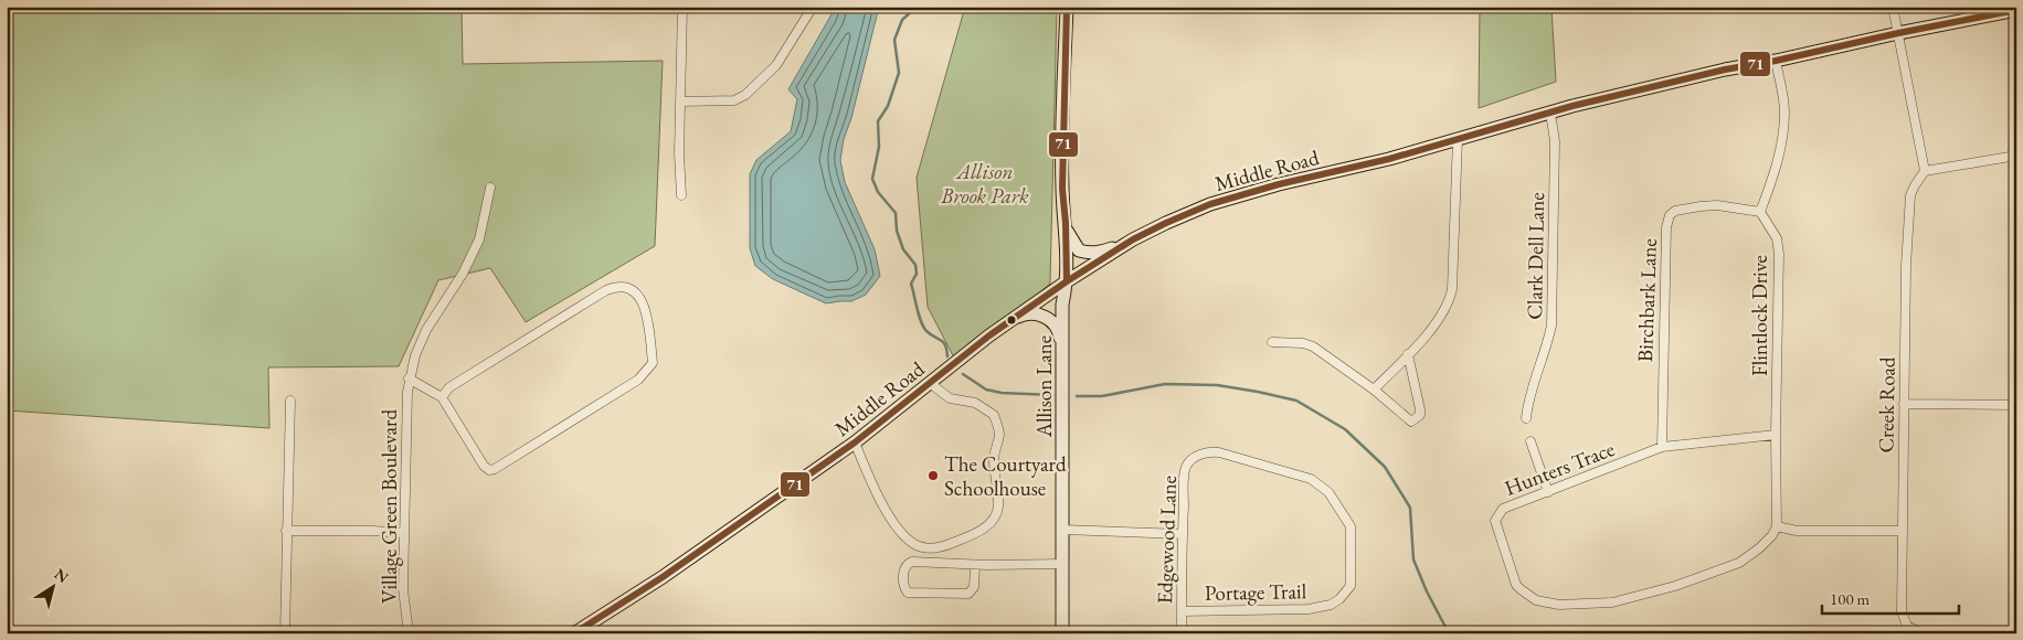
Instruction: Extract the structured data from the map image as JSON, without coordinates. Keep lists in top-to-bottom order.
{
  "streets": {
    "main road": ["Middle Road", "Allison Lane"],
    "street": [
      "Clark Dell Lane",
      "Birchbark Lane",
      "Flintlock Drive",
      "Creek Road",
      "Hunters Trace",
      "Village Green Boulevard",
      "Edgewood Lane",
      "Portage Trail"
    ]
  },
  "crossings": [
    ["Middle Road", "Clark Dell Lane"],
    ["Middle Road", "Allison Lane"],
    ["Birchbark Lane", "Flintlock Drive"],
    ["Birchbark Lane", "Hunters Trace"],
    ["Flintlock Drive", "Hunters Trace"],
    ["Edgewood Lane", "Portage Trail"]
  ],
  "parks": ["Allison Brook Park"],
  "places": ["The Courtyard Schoolhouse"],
  "lines": ["transit line 71"],
  "scale_bar": "100 m",
  "north": "top right"
}
